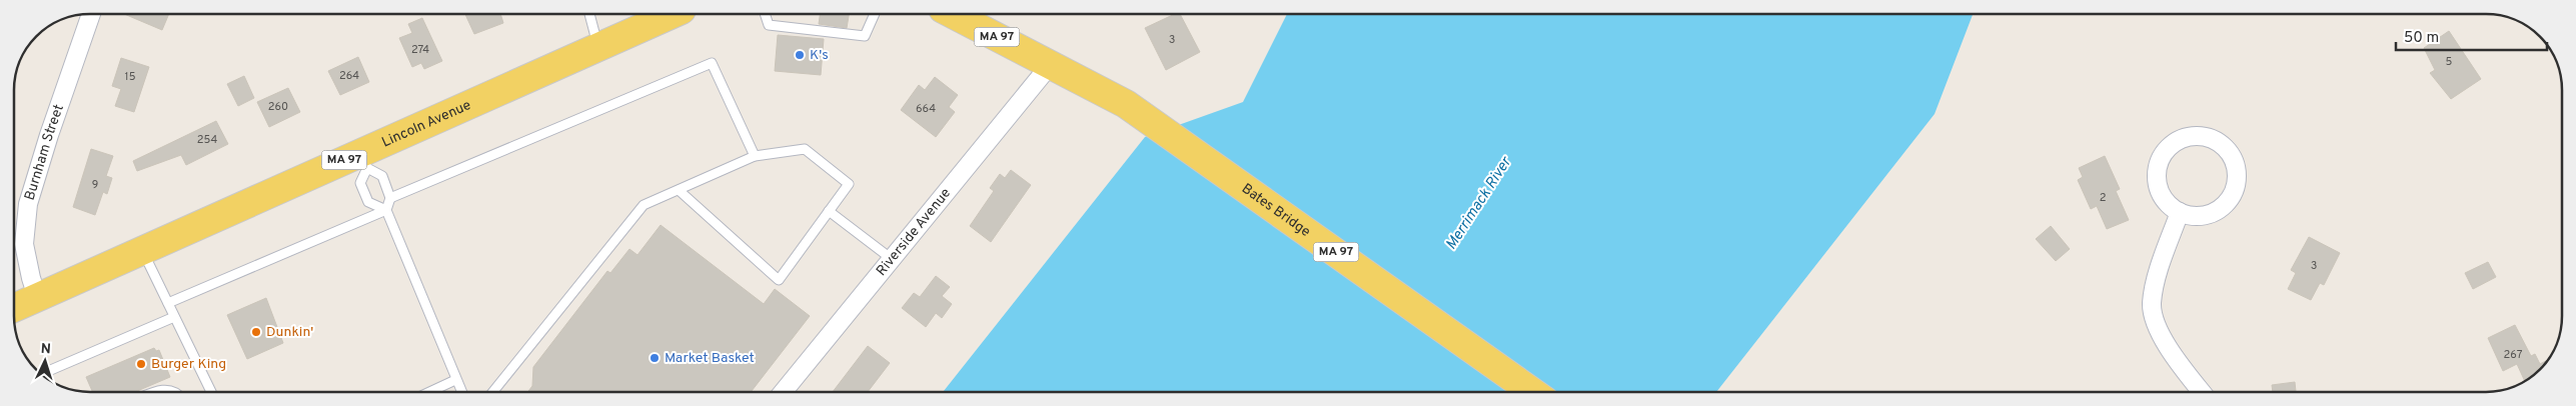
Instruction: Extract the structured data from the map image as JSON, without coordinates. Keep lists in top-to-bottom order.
{
  "streets": {
    "main road": ["MA 97", "Lincoln Avenue", "Bates Bridge"],
    "street": ["Burnham Street", "Riverside Avenue"]
  },
  "crossings": [
    ["MA 97", "Bates Bridge"],
    ["MA 97", "Riverside Avenue"],
    ["Lincoln Avenue", "Burnham Street"],
    ["Bates Bridge", "Riverside Avenue"]
  ],
  "water": ["Merrimack River"],
  "places": [
    "K's",
    "Dunkin'",
    "Market Basket",
    "Burger King"
  ],
  "house_numbers": [
    "3",
    "274",
    "5",
    "264",
    "15",
    "260",
    "664",
    "254",
    "9",
    "2",
    "3",
    "267"
  ],
  "scale_bar": "50 m",
  "north": "top"
}
